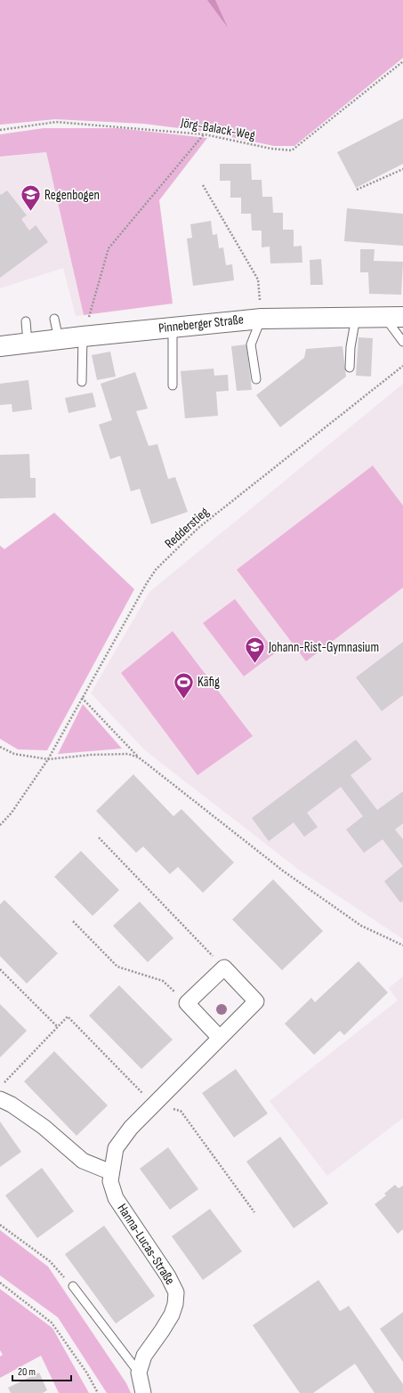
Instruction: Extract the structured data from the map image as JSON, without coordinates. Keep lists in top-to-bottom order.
{
  "streets": {
    "main road": ["Pinneberger Straße"],
    "street": ["Hanna-Lucas-Straße"],
    "path": ["Jörg-Balack-Weg", "Redderstieg"]
  },
  "places": {
    "school or university": ["Regenbogen", "Johann-Rist-Gymnasium"],
    "sports": ["Käfig"]
  },
  "scale_bar": "20 m"
}
